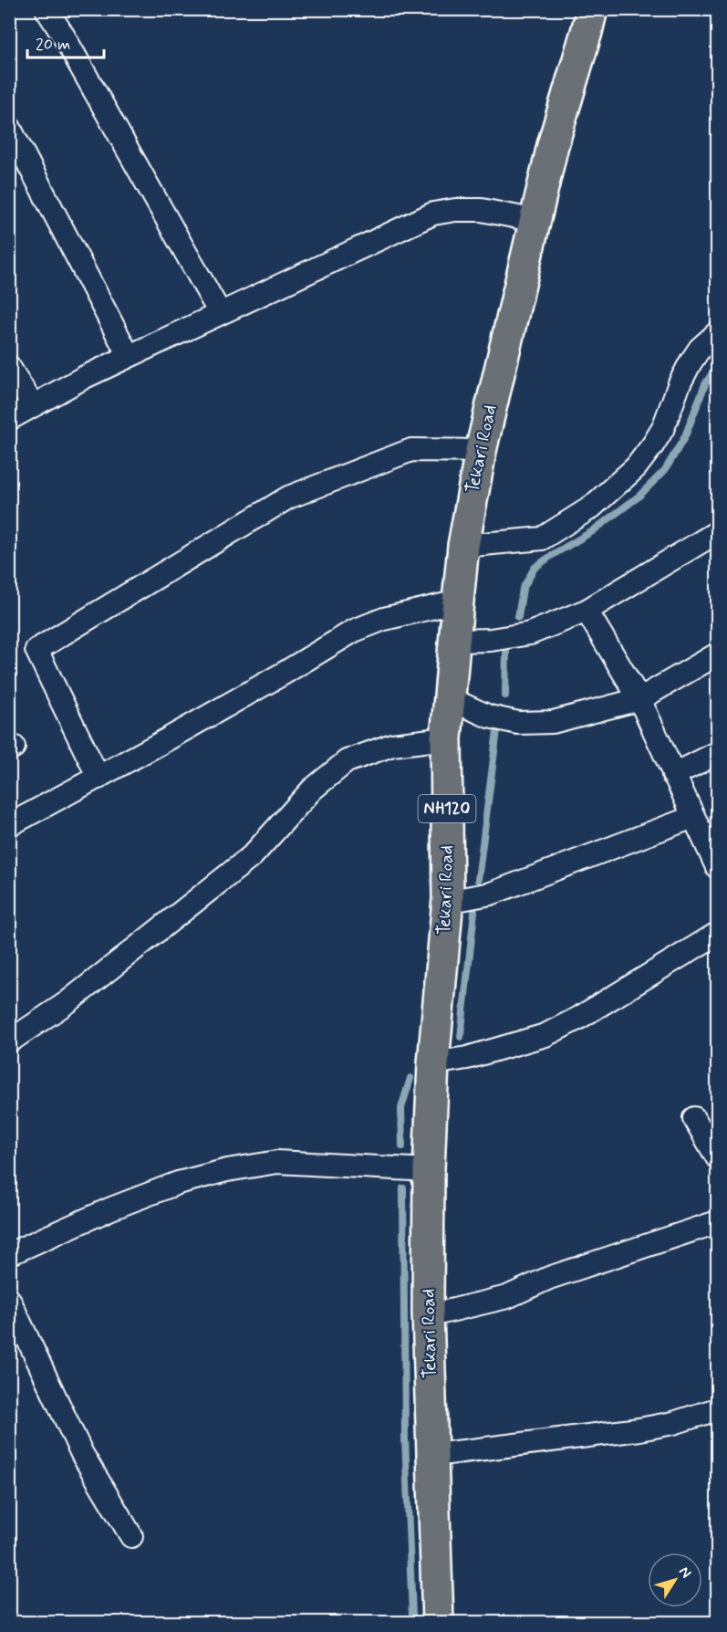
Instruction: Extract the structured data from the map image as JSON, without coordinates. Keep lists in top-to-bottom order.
{
  "streets": {
    "highway": ["Tekari Road", "NH120"]
  },
  "scale_bar": "20 m",
  "north": "top right"
}
